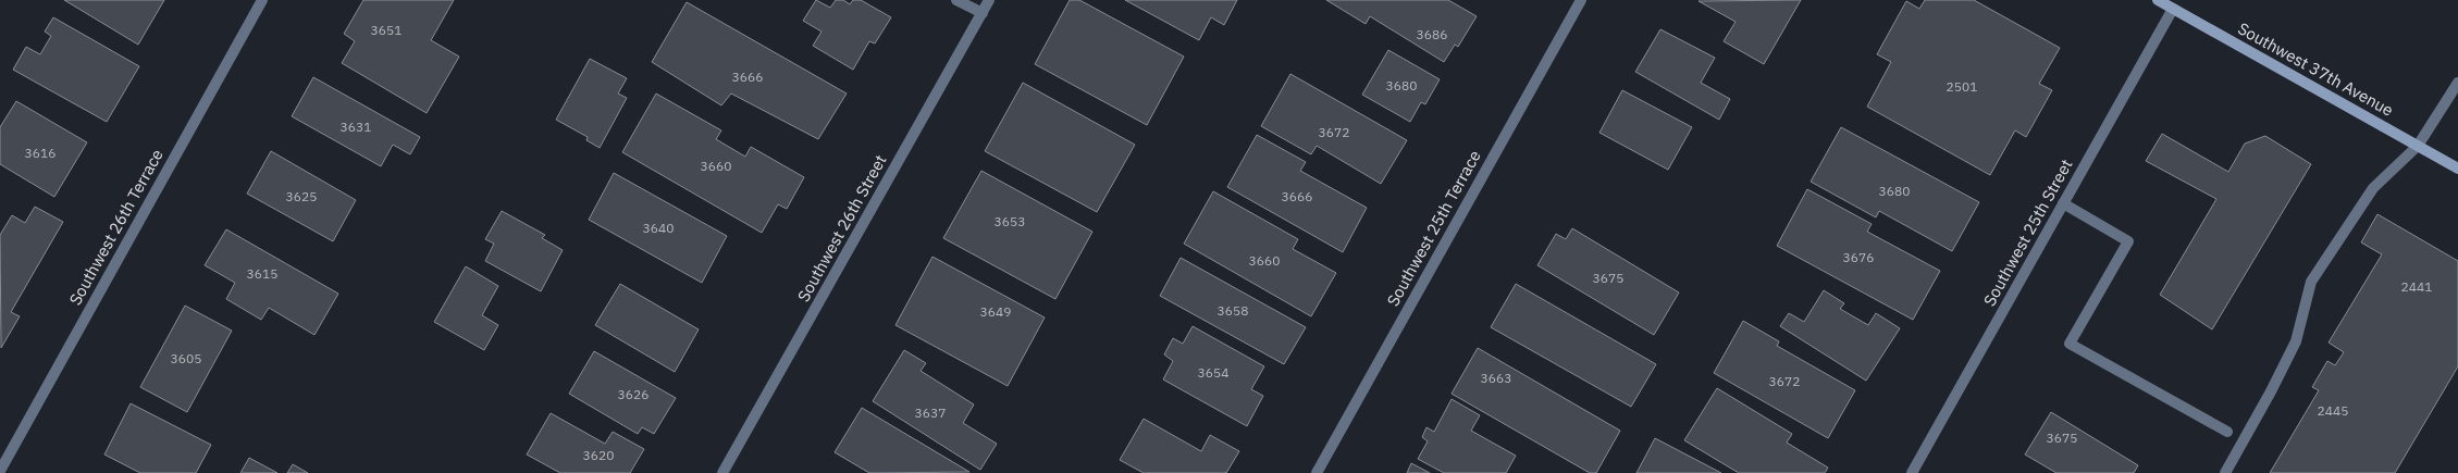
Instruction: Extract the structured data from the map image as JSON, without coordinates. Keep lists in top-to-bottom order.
{
  "streets": {
    "main road": ["Southwest 37th Avenue"],
    "street": [
      "Southwest 26th Terrace",
      "Southwest 26th Street",
      "Southwest 25th Terrace",
      "Southwest 25th Street"
    ]
  },
  "crossings": [
    ["Southwest 37th Avenue", "Southwest 25th Street"]
  ],
  "house_numbers": [
    "3651",
    "3686",
    "3666",
    "3680",
    "2501",
    "3631",
    "3672",
    "3616",
    "3660",
    "3680",
    "3625",
    "3666",
    "3653",
    "3640",
    "3676",
    "3660",
    "3615",
    "3675",
    "2441",
    "3658",
    "3649",
    "3605",
    "3654",
    "3663",
    "3672",
    "3626",
    "2445",
    "3637",
    "3675",
    "3620"
  ]
}
